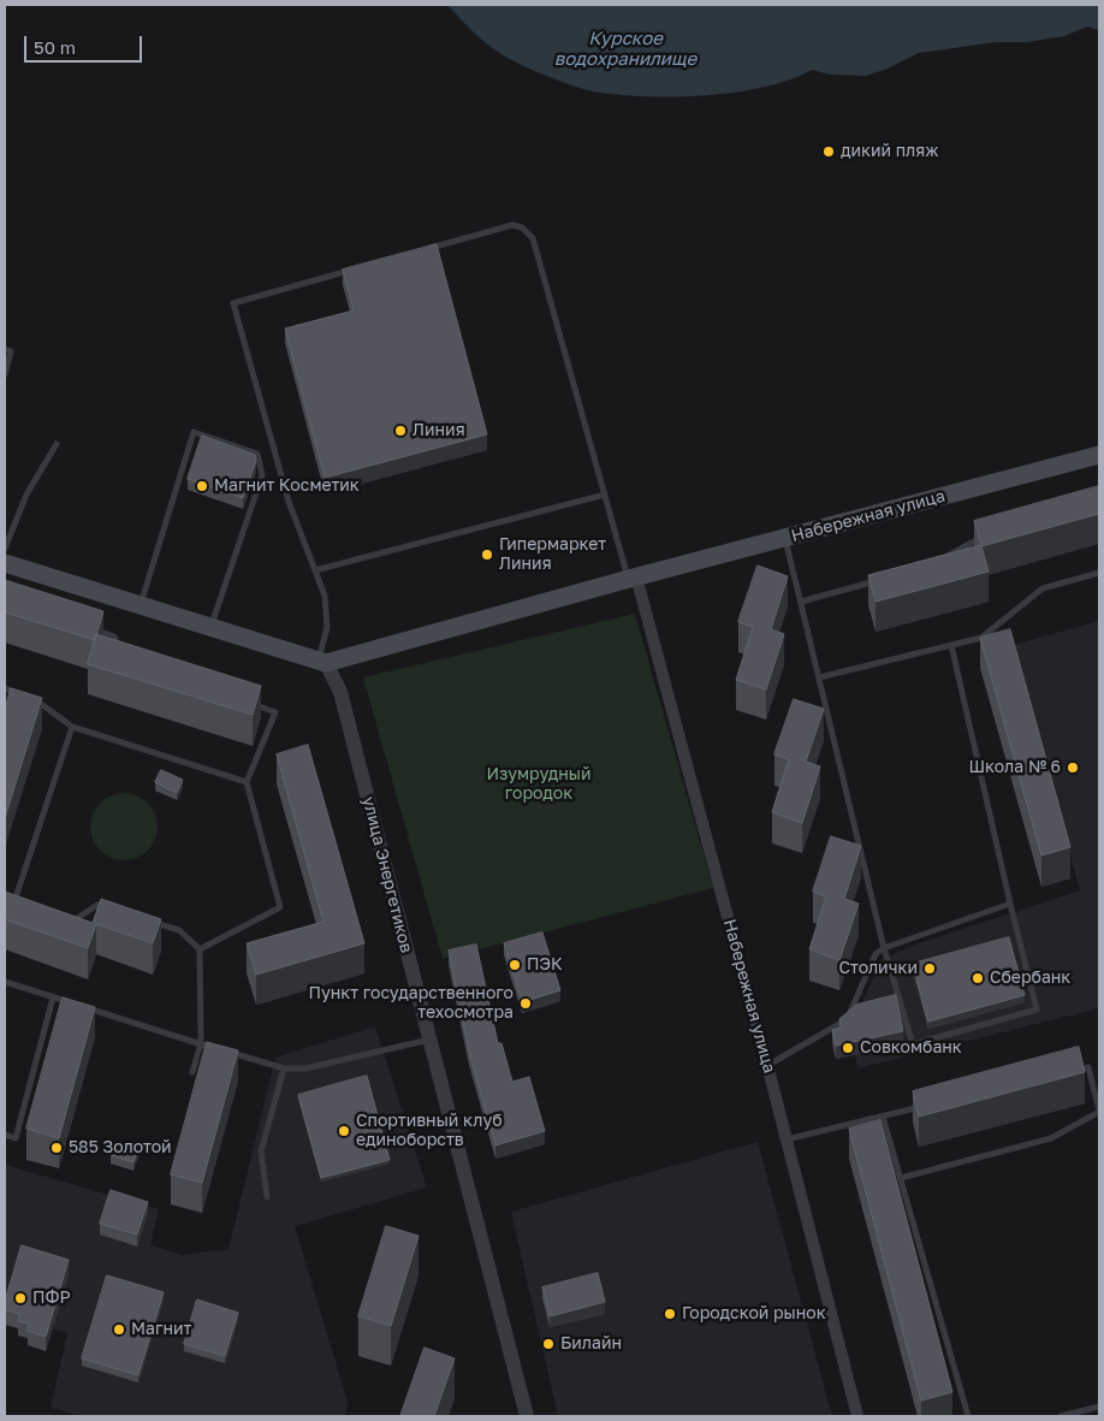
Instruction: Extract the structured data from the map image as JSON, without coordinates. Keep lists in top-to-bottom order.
{
  "streets": {
    "main road": ["Набережная улица"],
    "street": ["улица Энергетиков"]
  },
  "crossings": [
    ["Набережная улица", "улица Энергетиков"]
  ],
  "water": ["Курское водохранилище"],
  "parks": ["Изумрудный городок"],
  "places": [
    "дикий пляж",
    "Линия",
    "Магнит Косметик",
    "Гипермаркет Линия",
    "Школа № 6",
    "ПЭК",
    "Столички",
    "Сбербанк",
    "Пункт государственного техосмотра",
    "Совкомбанк",
    "Спортивный клуб единоборств",
    "585 Золотой",
    "ПФР",
    "Городской рынок",
    "Магнит",
    "Билайн"
  ],
  "scale_bar": "50 m"
}
